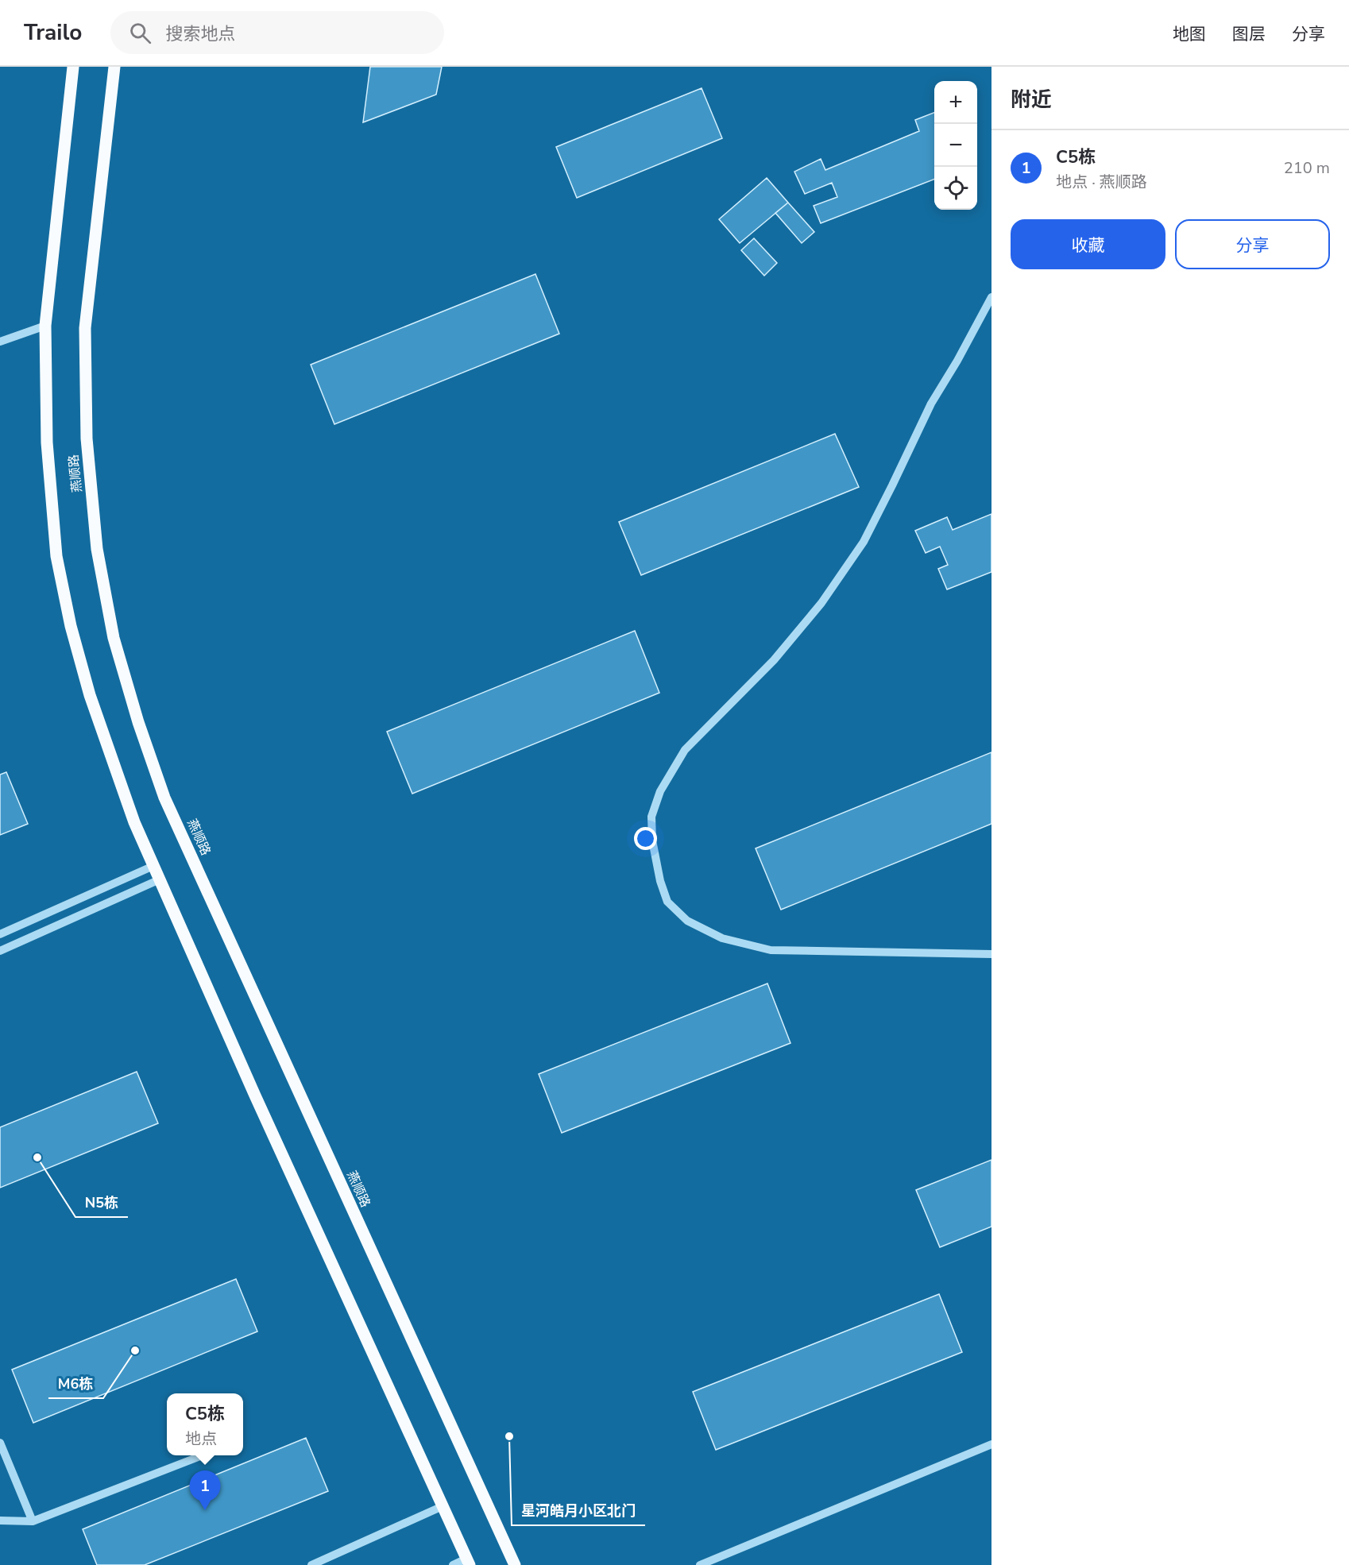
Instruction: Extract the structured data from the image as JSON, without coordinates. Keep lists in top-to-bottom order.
{
  "streets": {
    "main road": ["燕顺路"]
  },
  "places": ["N5栋", "M6栋", "星河皓月小区北门"],
  "page": {
    "header": "Trailo",
    "search": "搜索地点",
    "nav": ["地图", "图层", "分享"],
    "heading": "附近",
    "map_buttons": ["+", "−"],
    "list": [
      {
        "mark": "1",
        "name": "C5栋",
        "note": "地点 · 燕顺路",
        "value": "210 m"
      }
    ],
    "buttons": ["收藏", "分享"],
    "popup": ["C5栋", "地点"],
    "pins": "1"
  }
}
